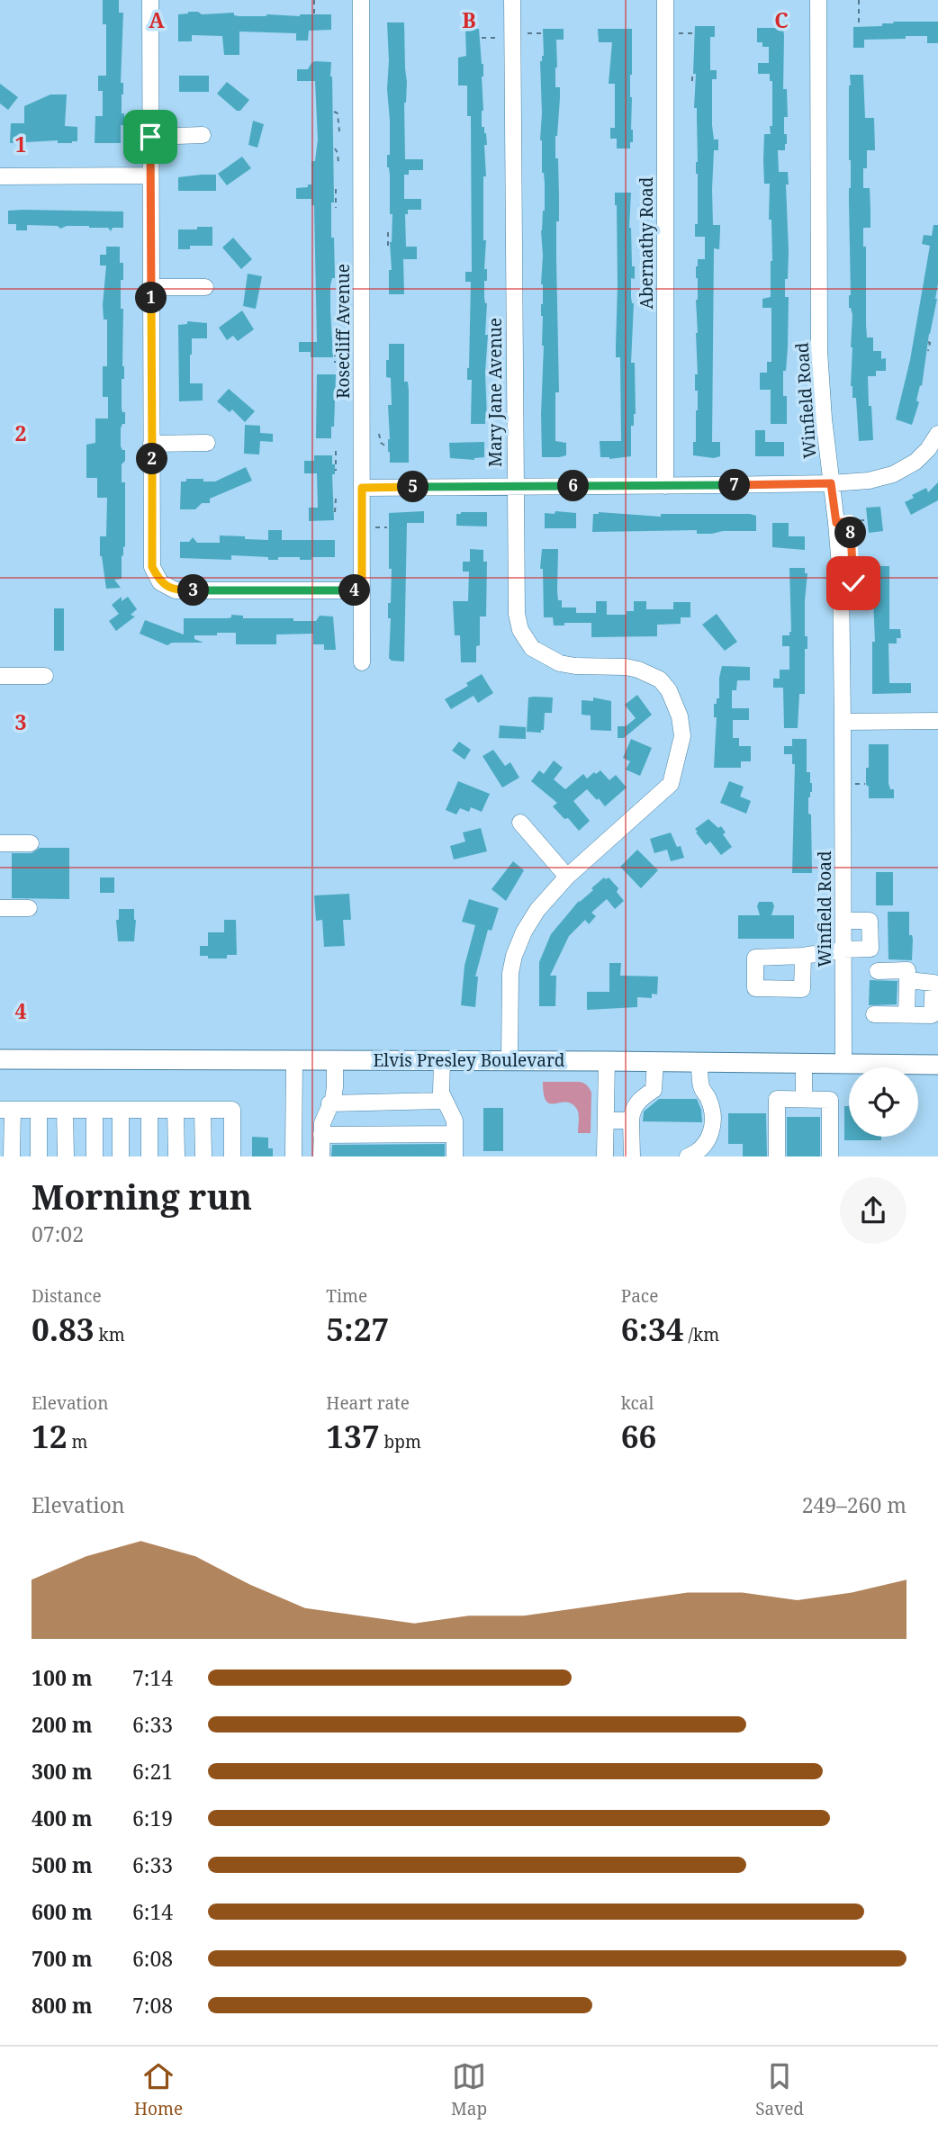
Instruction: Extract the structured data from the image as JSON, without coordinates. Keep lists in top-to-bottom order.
{
  "streets": {
    "main road": ["Elvis Presley Boulevard"],
    "street": [
      "Abernathy Road",
      "Rosecliff Avenue",
      "Mary Jane Avenue",
      "Winfield Road"
    ]
  },
  "crossings": [
    ["Mary Jane Avenue", "Elvis Presley Boulevard"],
    ["Winfield Road", "Elvis Presley Boulevard"]
  ],
  "page": {
    "pins": [
      "1",
      "2",
      "7",
      "6",
      "5",
      "8",
      "3",
      "4"
    ],
    "heading": ["Morning run", "07:02"],
    "stats": [
      ["Distance", "0.83 km"],
      ["Time", "5:27"],
      ["Pace", "6:34 /km"],
      ["Elevation", "12 m"],
      ["Heart rate", "137 bpm"],
      ["kcal", "66"]
    ],
    "chart": ["Elevation", "249–260 m"],
    "list": [
      {
        "name": "100 m",
        "note": "7:14"
      },
      {
        "name": "200 m",
        "note": "6:33"
      },
      {
        "name": "300 m",
        "note": "6:21"
      },
      {
        "name": "400 m",
        "note": "6:19"
      },
      {
        "name": "500 m",
        "note": "6:33"
      },
      {
        "name": "600 m",
        "note": "6:14"
      },
      {
        "name": "700 m",
        "note": "6:08"
      },
      {
        "name": "800 m",
        "note": "7:08"
      }
    ],
    "tabs": ["Home", "Map", "Saved"]
  },
  "grid": {
    "columns": ["A", "B", "C"],
    "rows": [
      "1",
      "2",
      "3",
      "4"
    ]
  }
}
